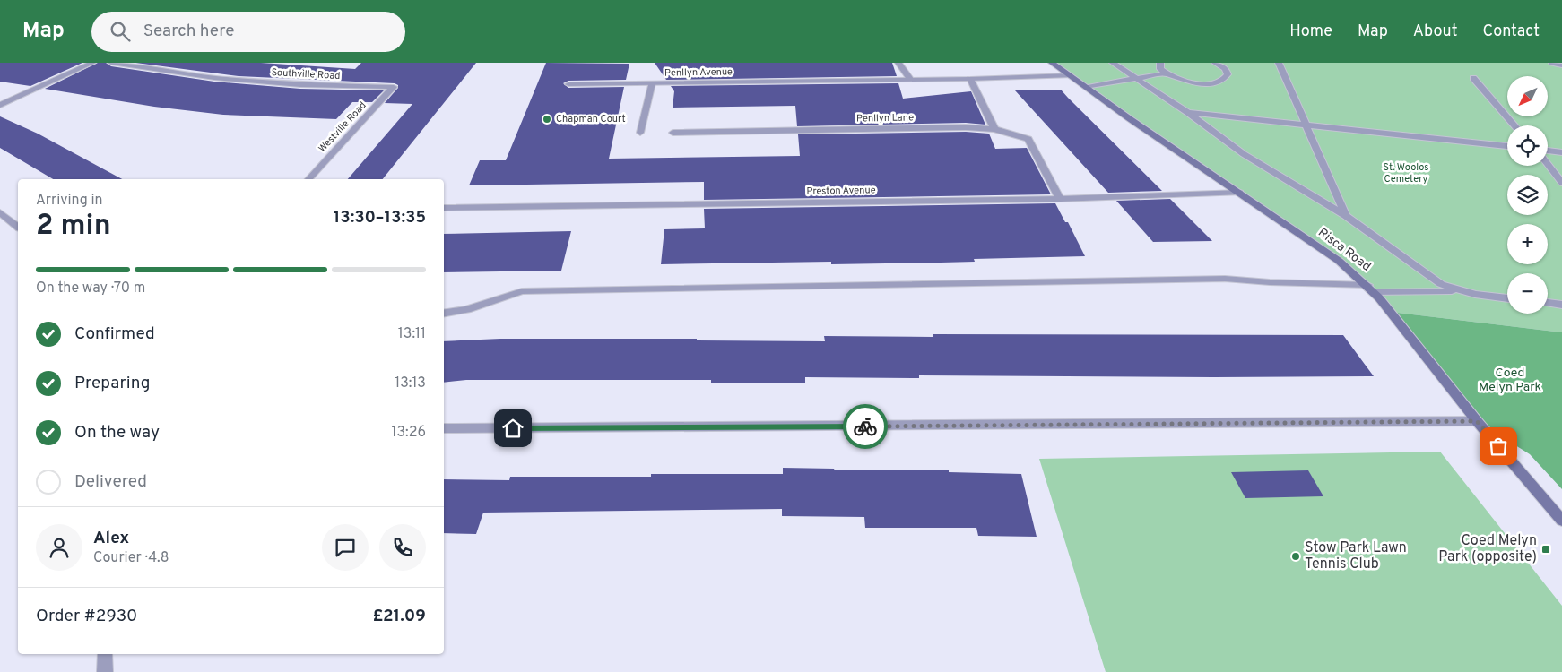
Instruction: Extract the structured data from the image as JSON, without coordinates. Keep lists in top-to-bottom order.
{
  "streets": {
    "main road": ["Risca Road"],
    "street": [
      "Penllyn Avenue",
      "Southville Road",
      "Penllyn Lane",
      "Westville Road",
      "Preston Avenue"
    ]
  },
  "crossings": [
    ["Penllyn Avenue", "Risca Road"],
    ["Southville Road", "Westville Road"],
    ["Penllyn Lane", "Preston Avenue"],
    ["Preston Avenue", "Risca Road"]
  ],
  "parks": ["St. Woolos Cemetery", "Coed Melyn Park"],
  "places": {
    "other": ["Chapman Court", "Stow Park Lawn Tennis Club"],
    "transit": ["Coed Melyn Park (opposite)"]
  },
  "north": "bottom left",
  "page": {
    "header": "Map",
    "search": "Search here",
    "nav": [
      "Home",
      "Map",
      "About",
      "Contact"
    ],
    "map_buttons": ["+", "−"],
    "heading": ["2 min", "Arriving in", "13:30–13:35"],
    "panel": [
      "Alex",
      "Courier · 4.8",
      "Order #2930",
      "£21.09"
    ],
    "bar": "On the way · 70 m",
    "list": [
      ["Confirmed", "13:11"],
      ["Preparing", "13:13"],
      ["On the way", "13:26"],
      "Delivered"
    ]
  }
}
